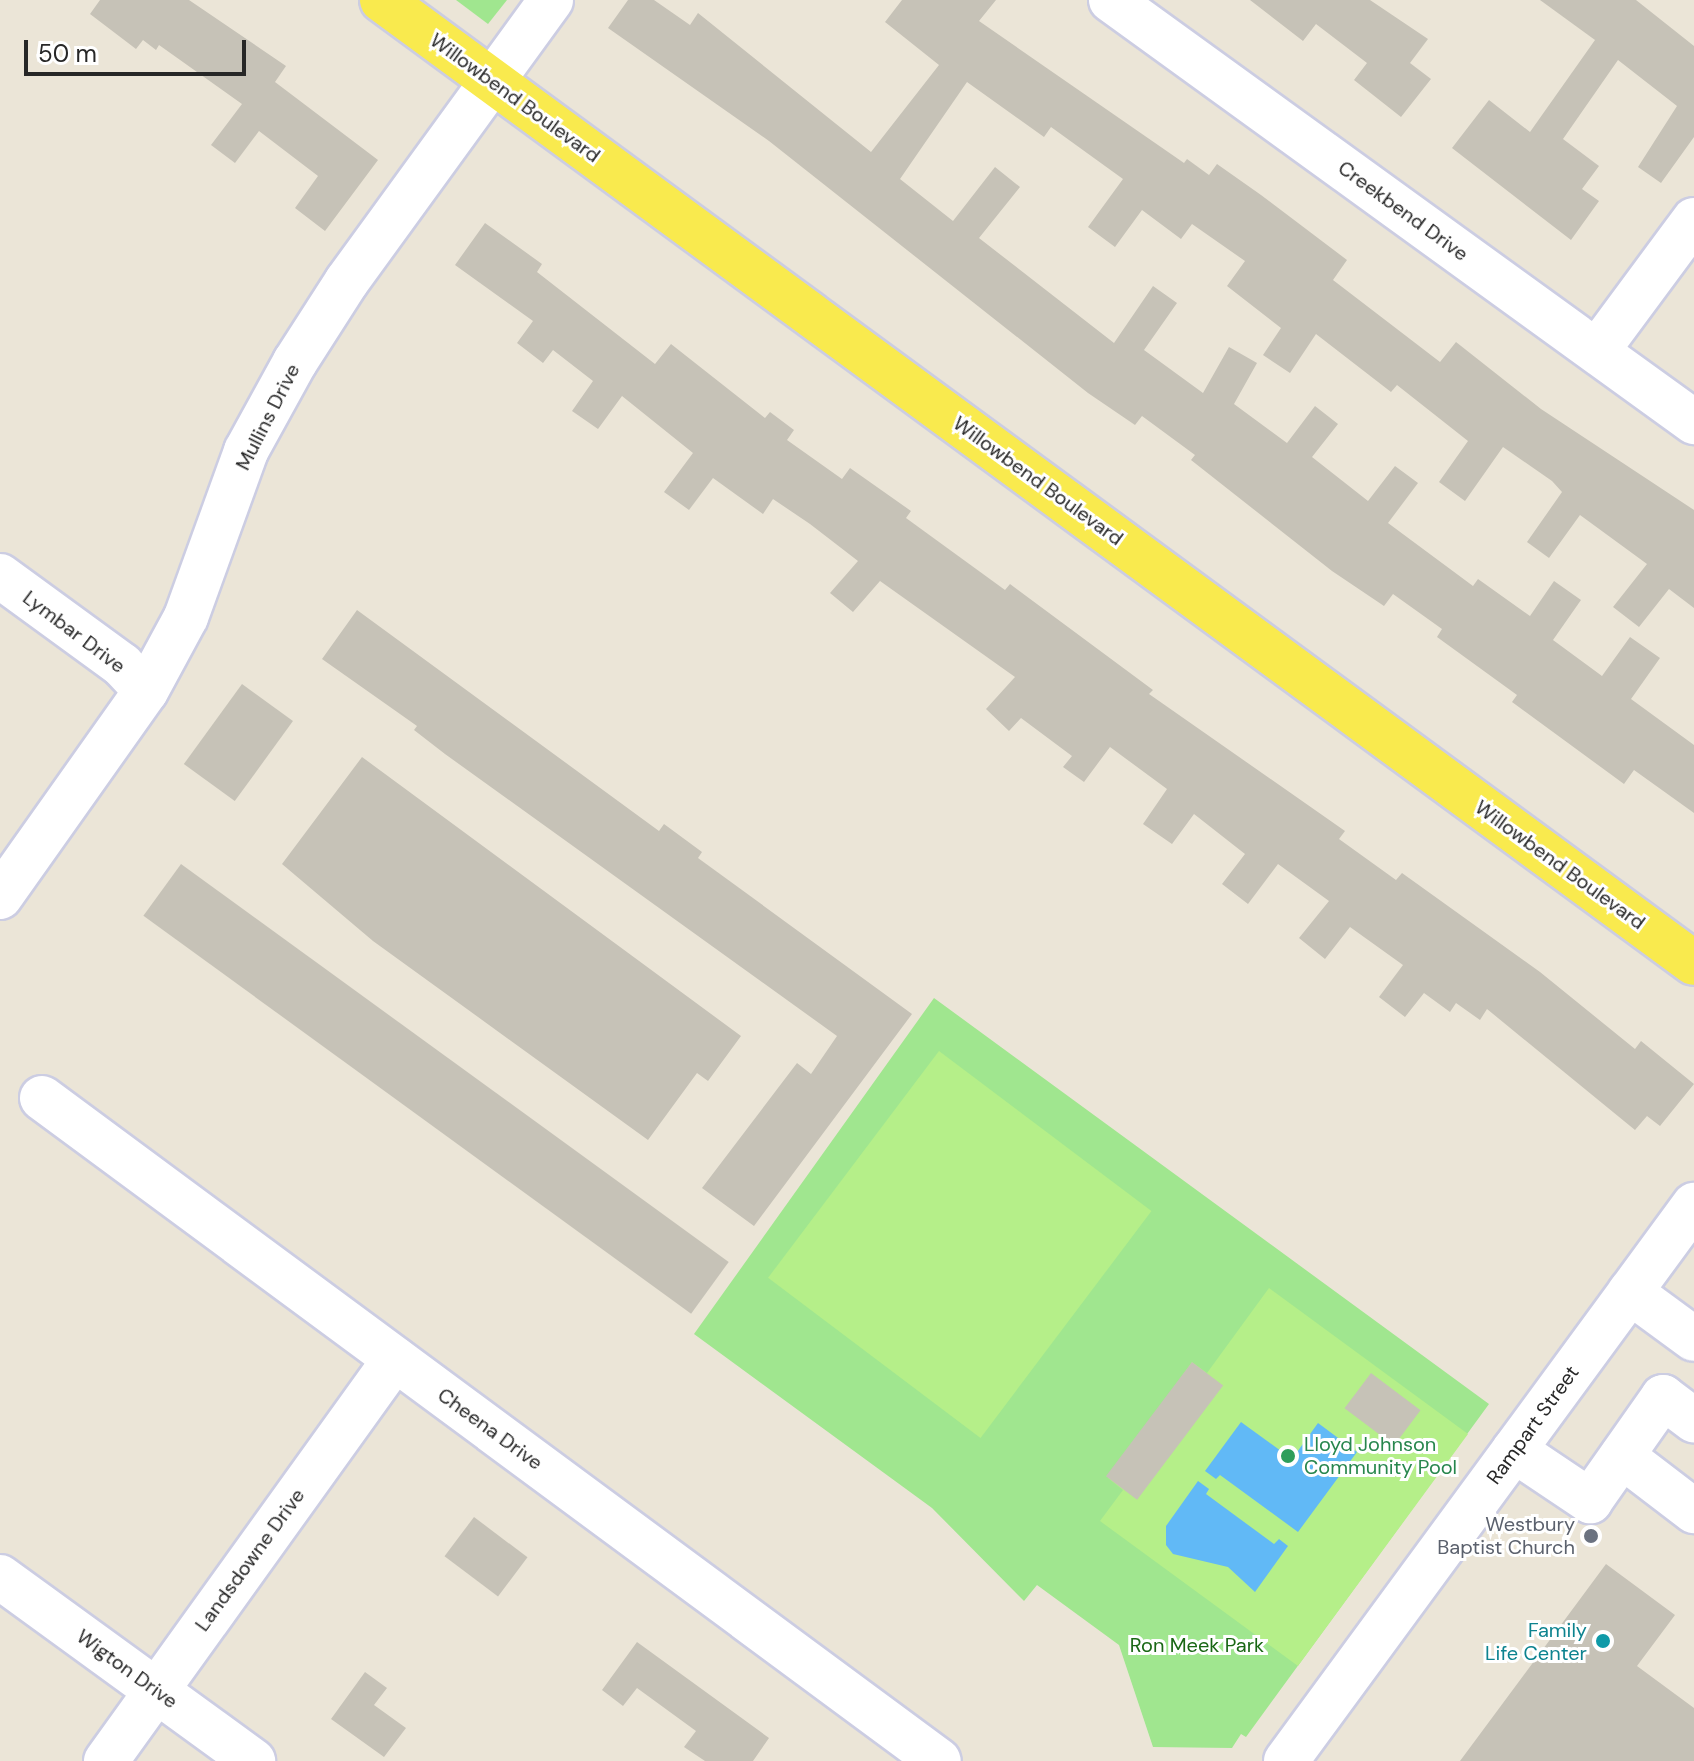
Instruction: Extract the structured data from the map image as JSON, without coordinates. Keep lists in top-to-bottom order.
{
  "streets": {
    "main road": ["Willowbend Boulevard"],
    "street": [
      "Creekbend Drive",
      "Mullins Drive",
      "Lymbar Drive",
      "Rampart Street",
      "Cheena Drive",
      "Landsdowne Drive",
      "Wigton Drive"
    ]
  },
  "crossings": [
    ["Willowbend Boulevard", "Mullins Drive"],
    ["Mullins Drive", "Lymbar Drive"],
    ["Cheena Drive", "Landsdowne Drive"],
    ["Landsdowne Drive", "Wigton Drive"]
  ],
  "parks": ["Ron Meek Park"],
  "places": ["Lloyd Johnson Community Pool", "Westbury Baptist Church", "Family Life Center"],
  "scale_bar": "50 m"
}
